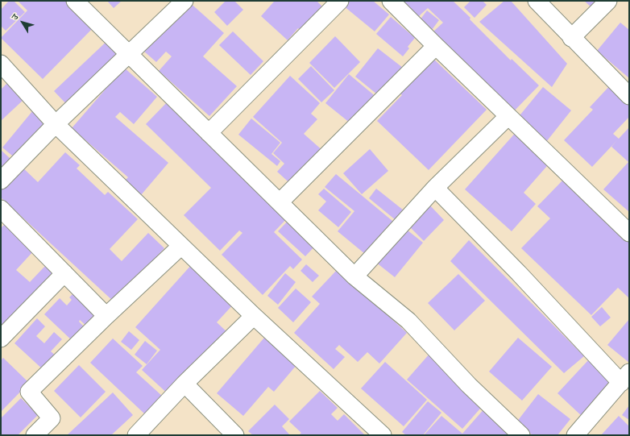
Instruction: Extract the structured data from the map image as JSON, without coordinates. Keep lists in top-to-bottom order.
{
  "north": "top left"
}
